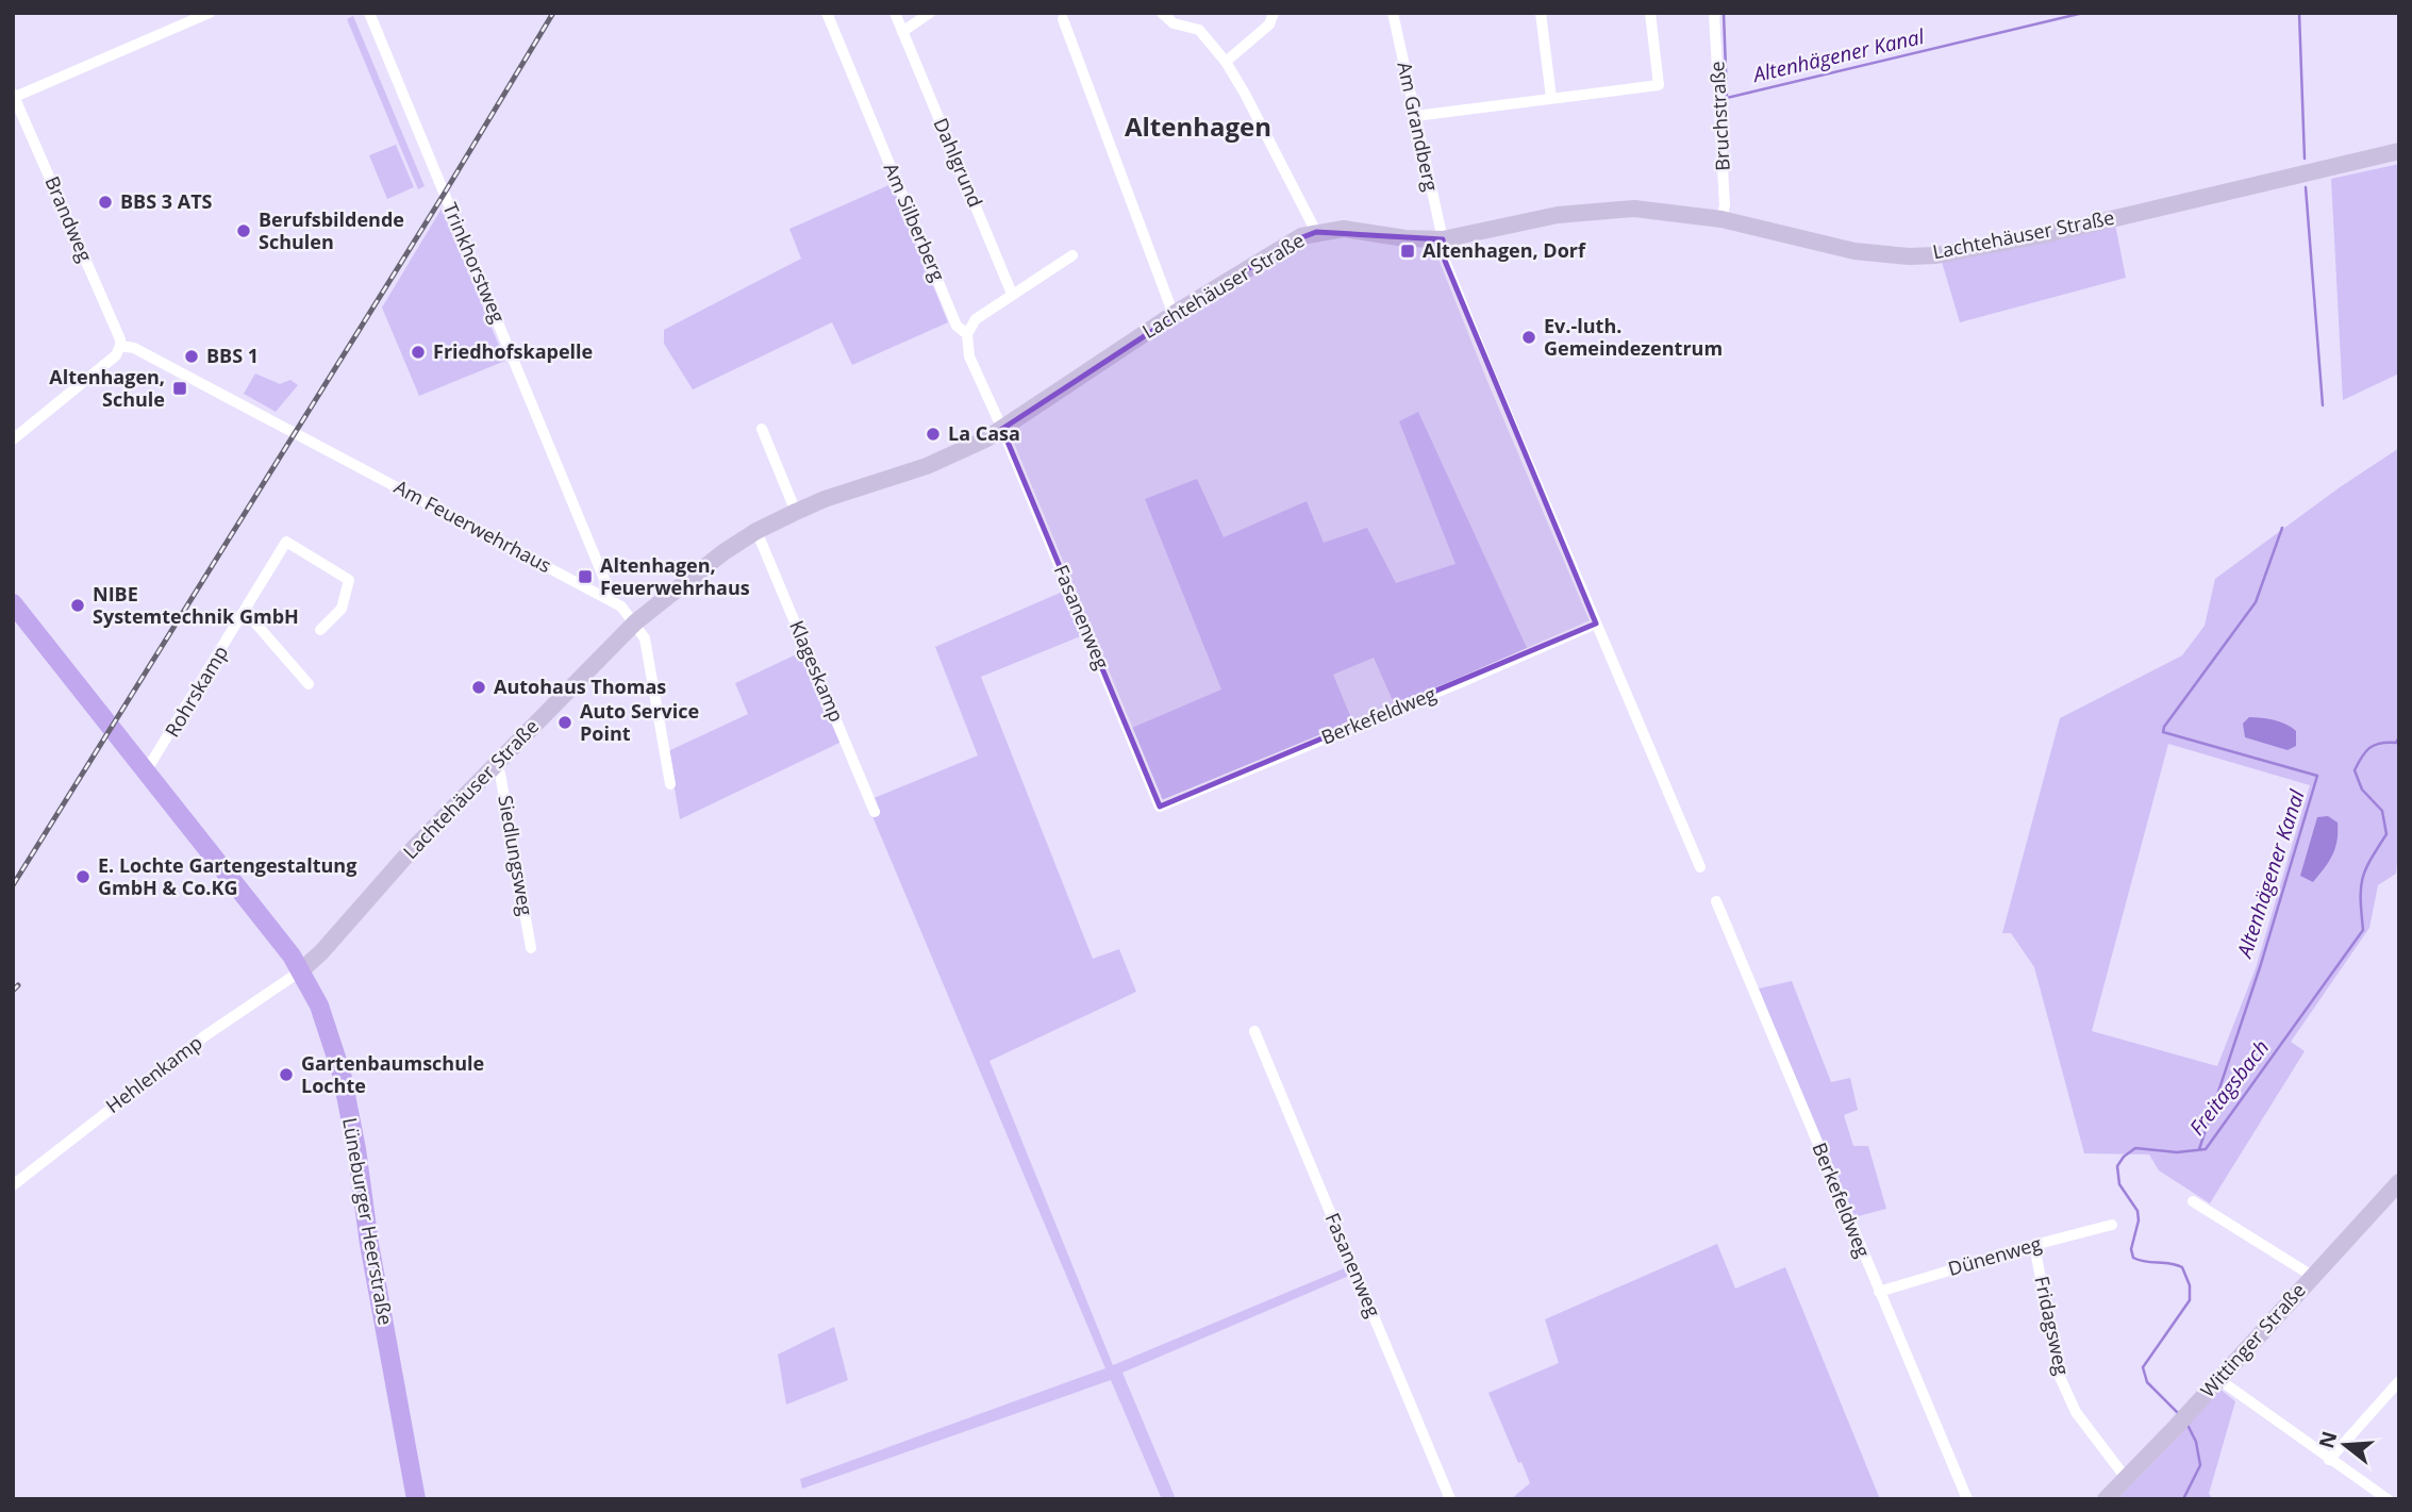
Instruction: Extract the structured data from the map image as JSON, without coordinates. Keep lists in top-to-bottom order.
{
  "streets": {
    "main road": ["Lüneburger Heerstraße"],
    "street": [
      "Bruchstraße",
      "Am Grandberg",
      "Dahlgrund",
      "Brandweg",
      "Am Silberberg",
      "Lachtehäuser Straße",
      "Trinkhorstweg",
      "Am Feuerwehrhaus",
      "Fasanenweg",
      "Klageskamp",
      "Rohrskamp",
      "Berkefeldweg",
      "Siedlungsweg",
      "Hehlenkamp",
      "Dünenweg",
      "Fridagsweg",
      "Wittinger Straße"
    ]
  },
  "crossings": [
    ["Bruchstraße", "Lachtehäuser Straße"],
    ["Am Grandberg", "Lachtehäuser Straße"],
    ["Brandweg", "Am Feuerwehrhaus"],
    ["Am Silberberg", "Lachtehäuser Straße"],
    ["Am Silberberg", "Fasanenweg"],
    ["Lachtehäuser Straße", "Am Feuerwehrhaus"],
    ["Lachtehäuser Straße", "Fasanenweg"],
    ["Lachtehäuser Straße", "Klageskamp"],
    ["Lachtehäuser Straße", "Siedlungsweg"],
    ["Lachtehäuser Straße", "Hehlenkamp"],
    ["Lachtehäuser Straße", "Lüneburger Heerstraße"],
    ["Trinkhorstweg", "Am Feuerwehrhaus"],
    ["Fasanenweg", "Berkefeldweg"],
    ["Rohrskamp", "Lüneburger Heerstraße"],
    ["Berkefeldweg", "Dünenweg"],
    ["Hehlenkamp", "Lüneburger Heerstraße"],
    ["Dünenweg", "Fridagsweg"],
    ["Fridagsweg", "Wittinger Straße"]
  ],
  "districts": ["Altenhagen"],
  "water": ["Altenhägener Kanal", "Freitagsbach"],
  "places": {
    "other": [
      "BBS 3 ATS",
      "Berufsbildende Schulen",
      "Ev.-luth. Gemeindezentrum",
      "Friedhofskapelle",
      "BBS 1",
      "La Casa",
      "NIBE Systemtechnik GmbH",
      "Autohaus Thomas",
      "Auto Service Point",
      "E. Lochte Gartengestaltung GmbH & Co.KG",
      "Gartenbaumschule Lochte"
    ],
    "transit": ["Altenhagen, Dorf", "Altenhagen, Schule", "Altenhagen, Feuerwehrhaus"]
  },
  "north": "left"
}
